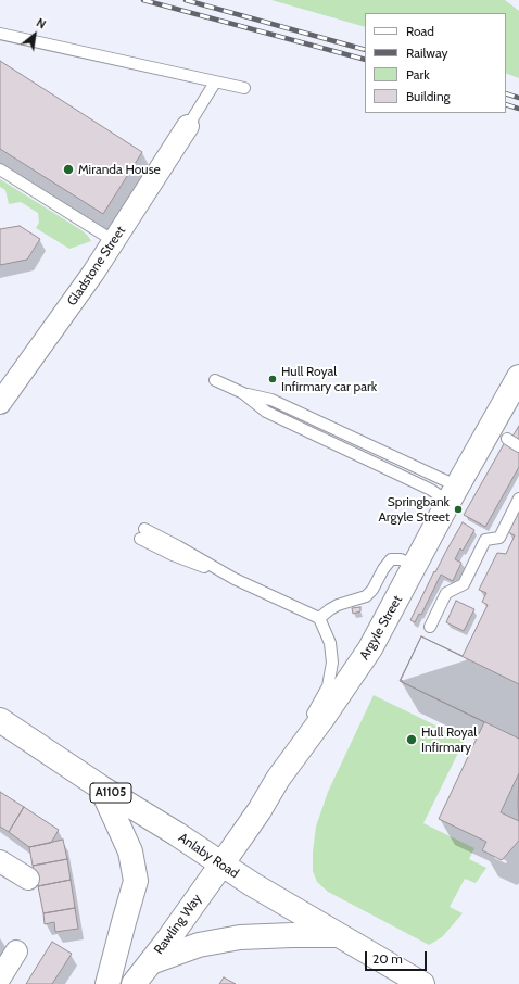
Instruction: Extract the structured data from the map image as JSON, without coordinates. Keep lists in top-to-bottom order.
{
  "streets": {
    "main road": [
      "Argyle Street",
      "A1105",
      "Anlaby Road",
      "Rawling Way"
    ],
    "street": ["Gladstone Street"]
  },
  "crossings": [
    ["Argyle Street", "Anlaby Road"],
    ["Argyle Street", "Rawling Way"],
    ["Anlaby Road", "Rawling Way"]
  ],
  "places": [
    "Miranda House",
    "Hull Royal Infirmary car park",
    "Springbank Argyle Street",
    "Hull Royal Infirmary"
  ],
  "legend": [
    "Road",
    "Railway",
    "Park",
    "Building"
  ],
  "scale_bar": "20 m",
  "north": "top right"
}
